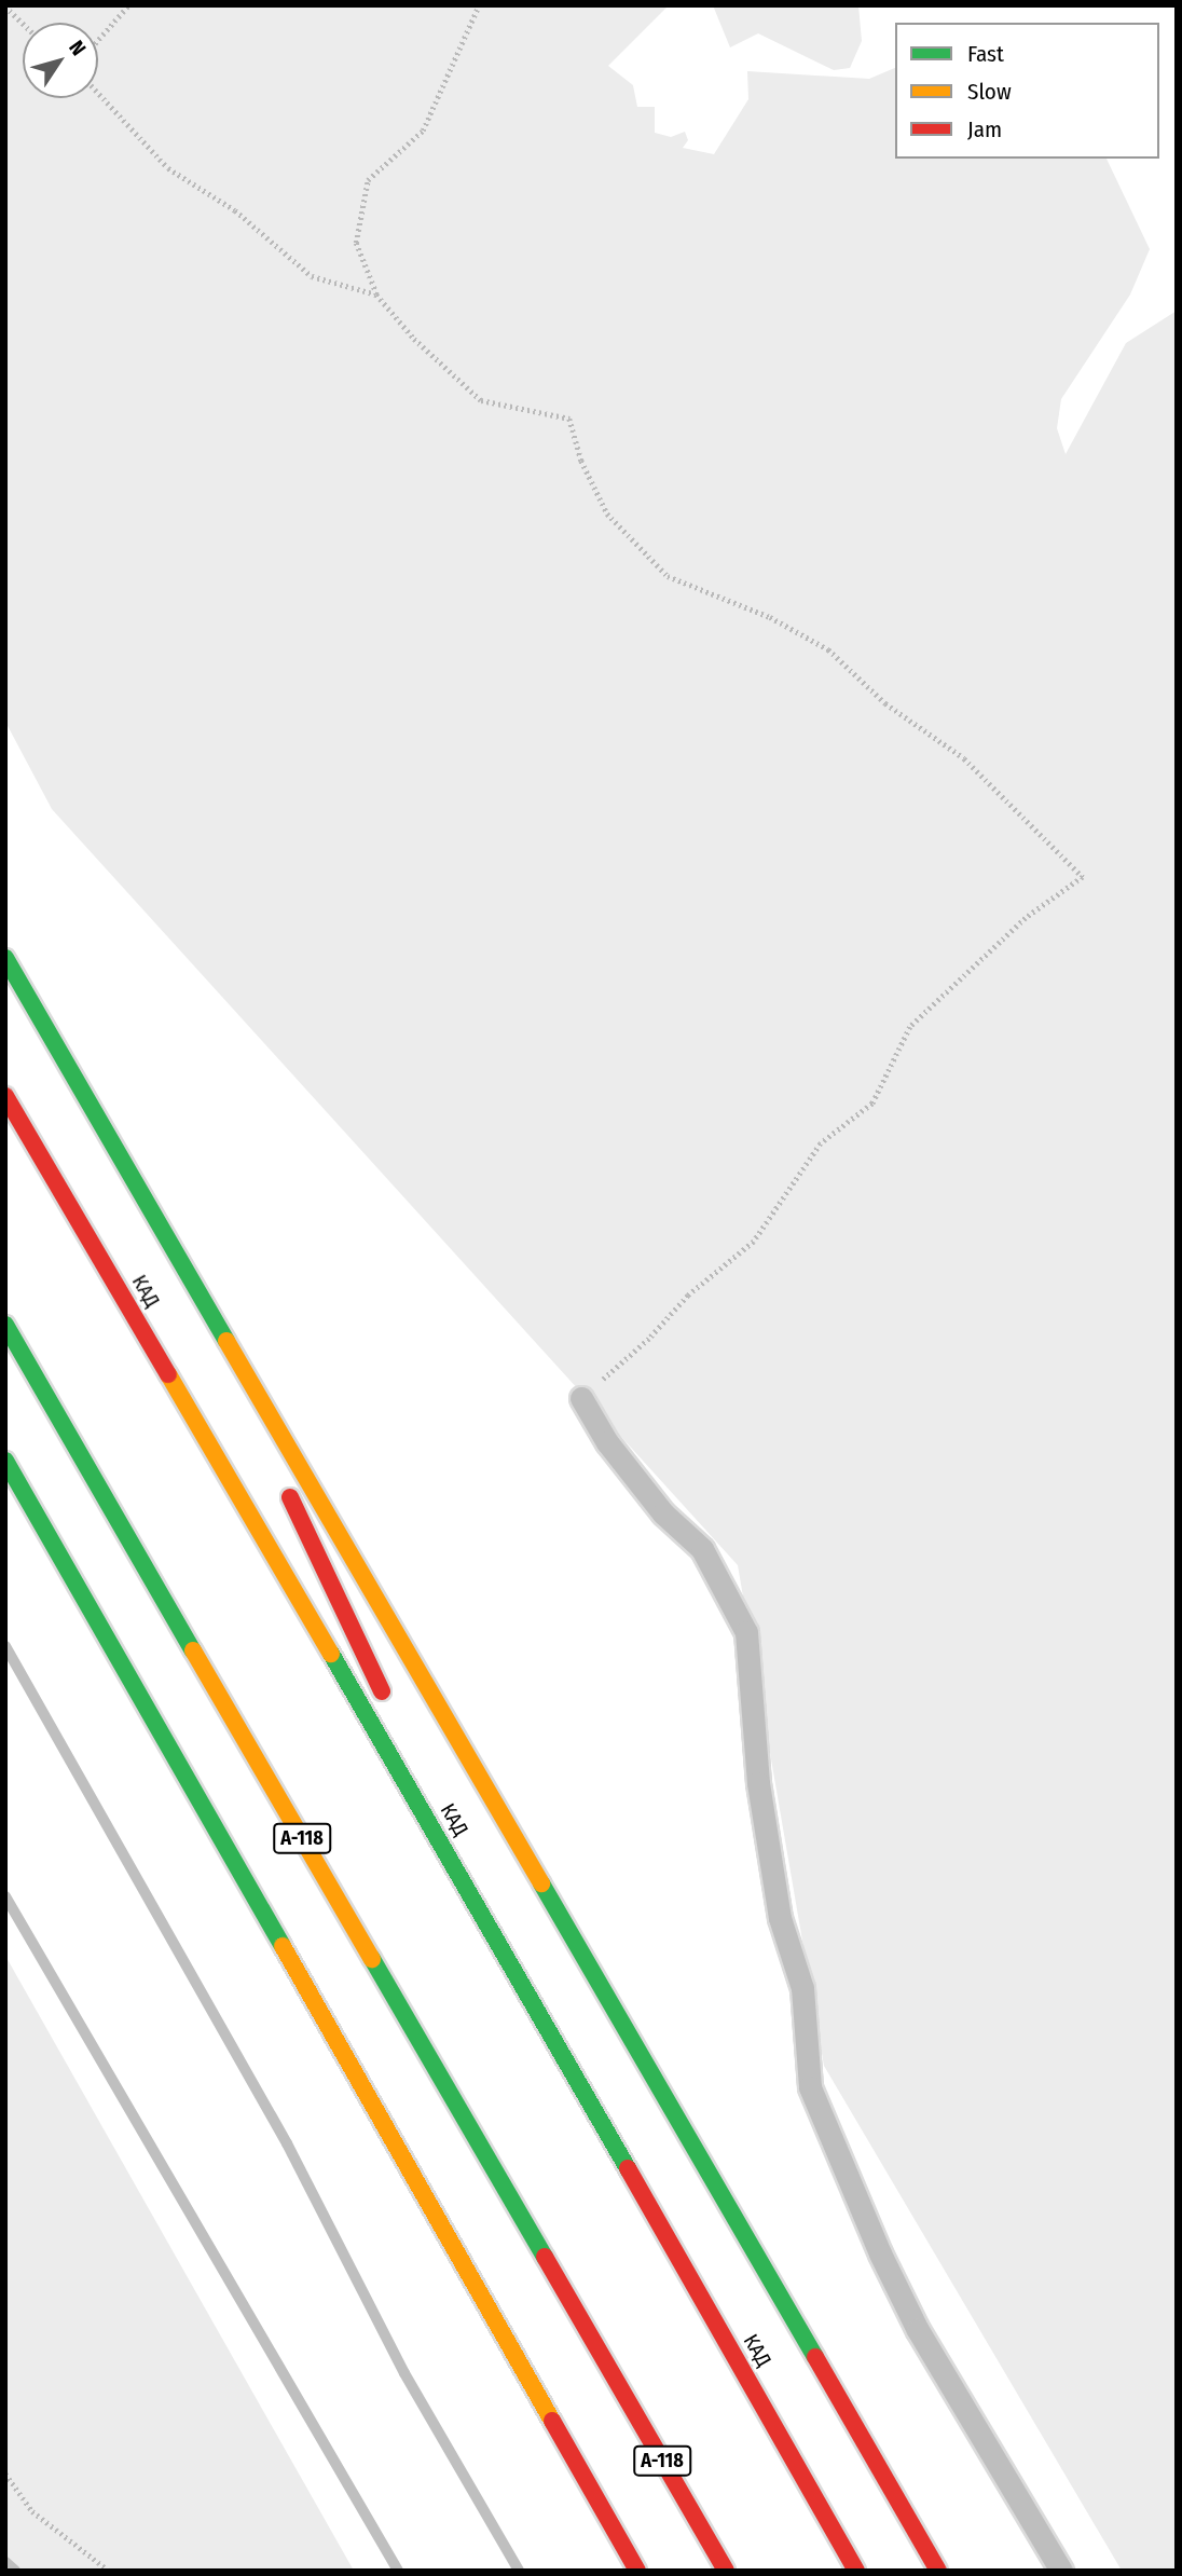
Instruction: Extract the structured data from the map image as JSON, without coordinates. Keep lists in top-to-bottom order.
{
  "streets": {
    "highway": ["КАД", "А-118"]
  },
  "legend": ["Fast", "Slow", "Jam"],
  "north": "top right"
}
